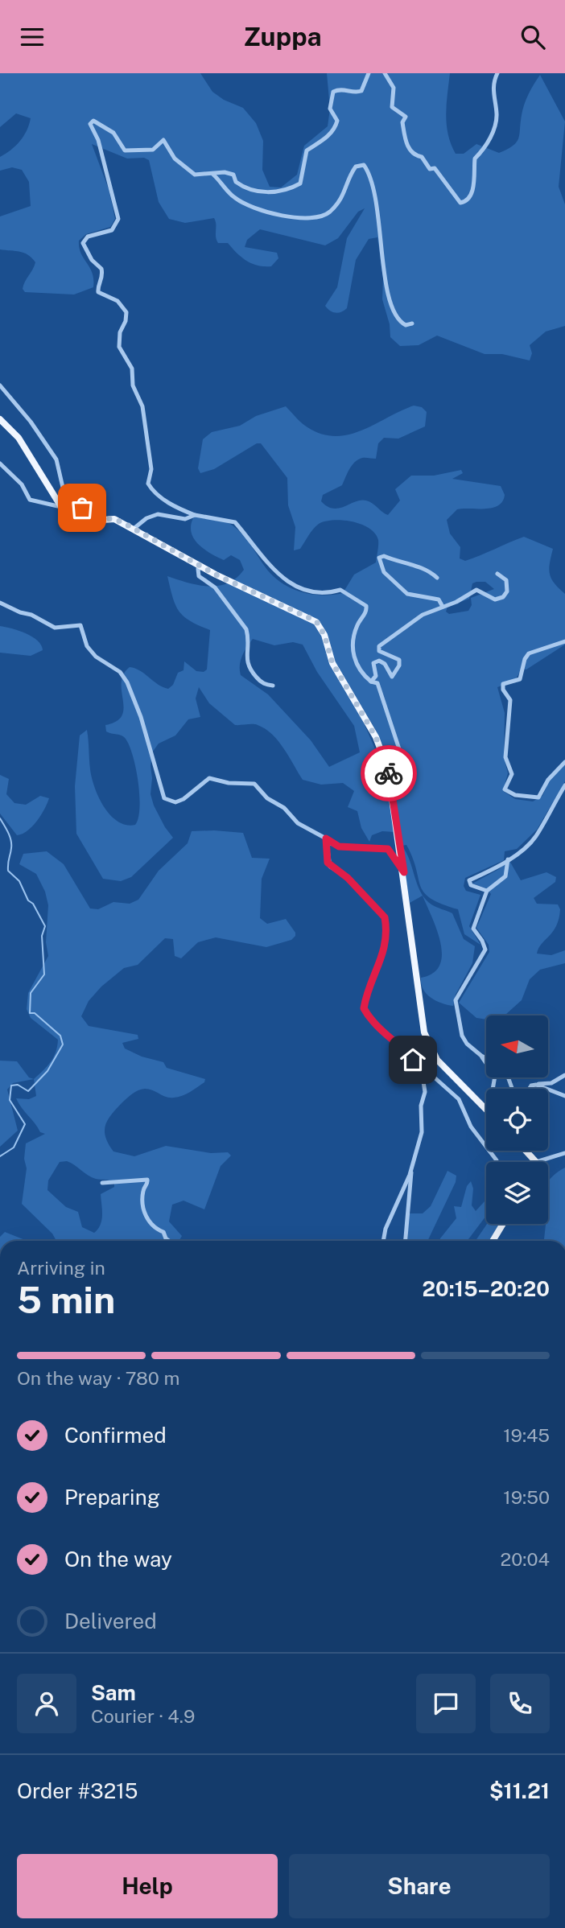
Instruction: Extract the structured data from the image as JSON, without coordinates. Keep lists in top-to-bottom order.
{
  "north": "left",
  "page": {
    "header": "Zuppa",
    "heading": ["5 min", "Arriving in", "20:15–20:20"],
    "panel": [
      "Sam",
      "Courier · 4.9",
      "Order #3215",
      "$11.21"
    ],
    "bar": "On the way · 780 m",
    "list": [
      ["Confirmed", "19:45"],
      ["Preparing", "19:50"],
      ["On the way", "20:04"],
      "Delivered"
    ],
    "buttons": ["Help", "Share"]
  }
}
